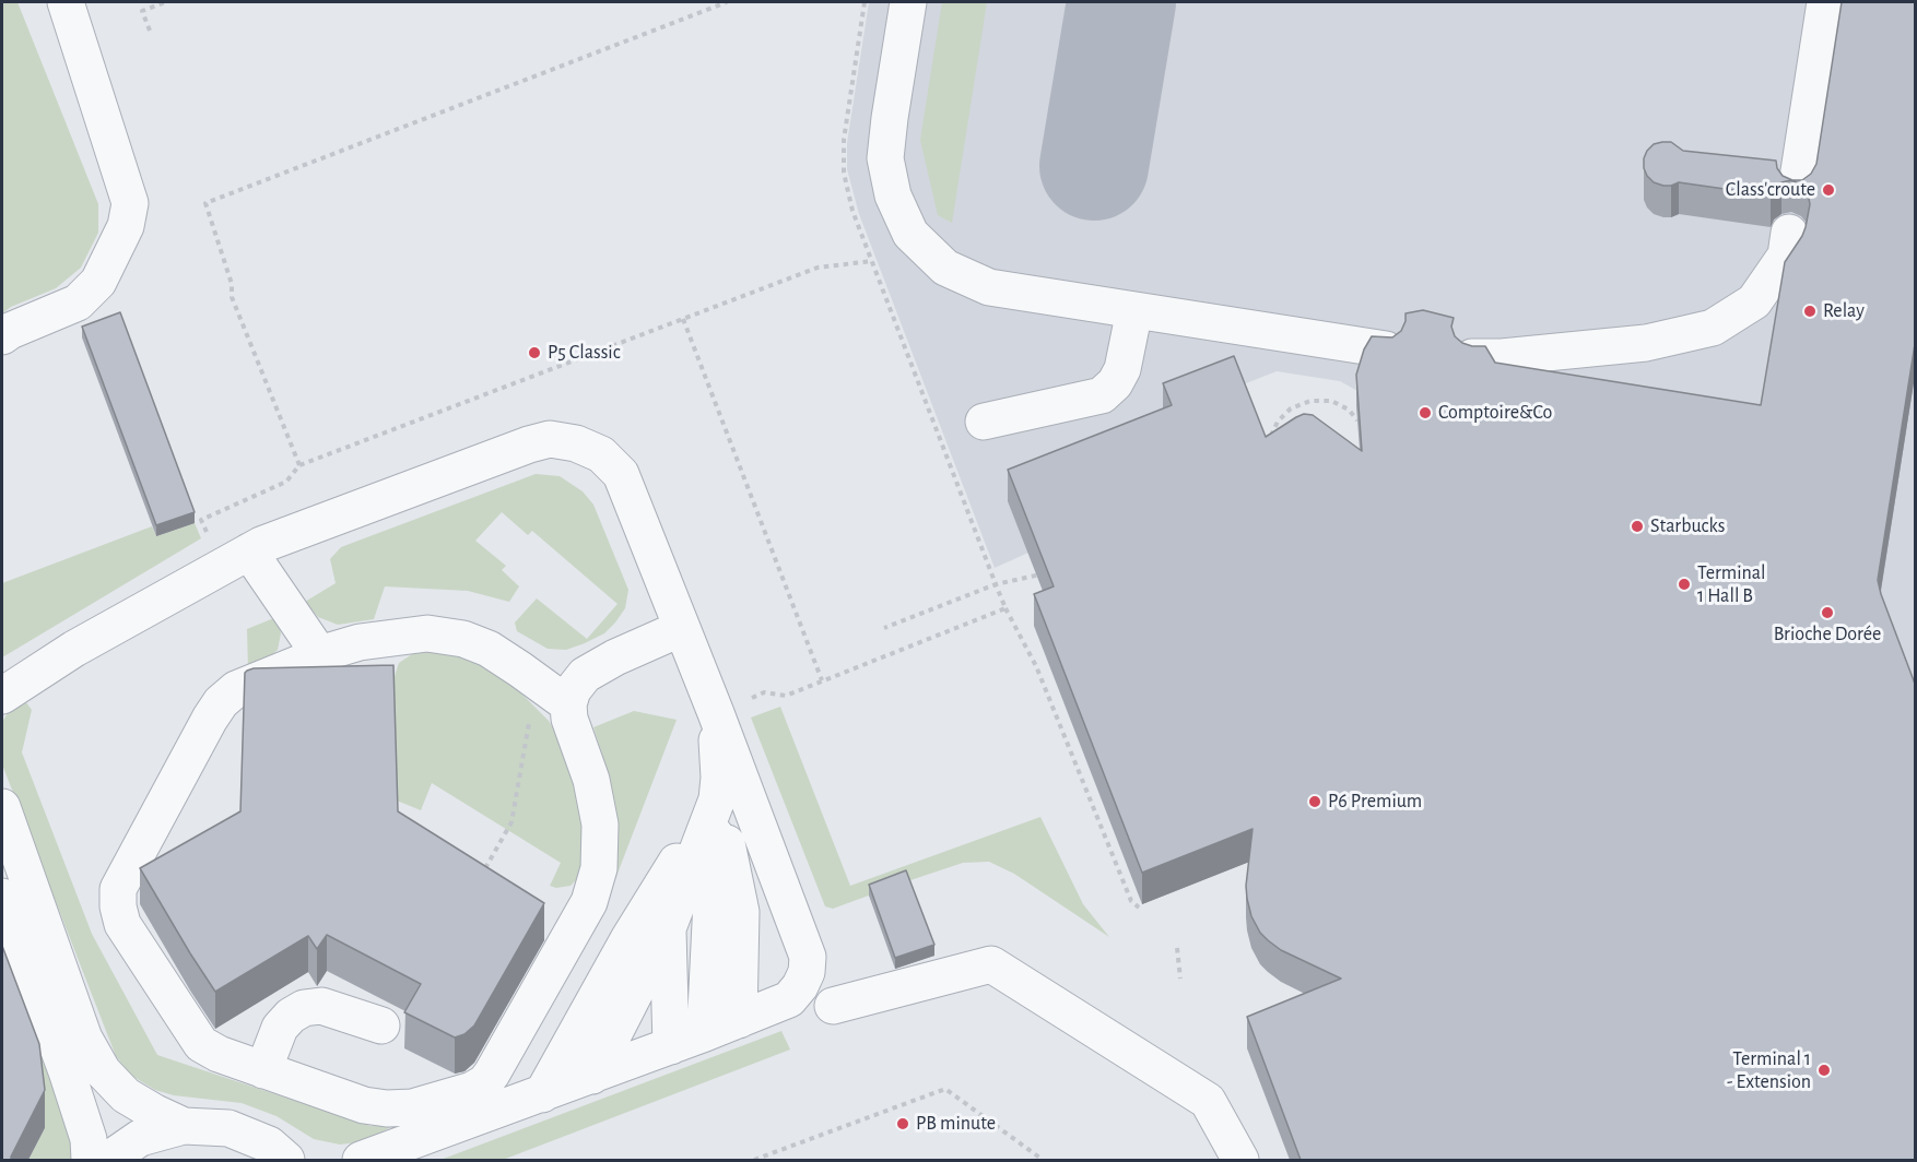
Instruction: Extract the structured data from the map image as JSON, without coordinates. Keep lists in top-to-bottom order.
{
  "places": [
    "Class'croute",
    "Relay",
    "P5 Classic",
    "Comptoire&Co",
    "Starbucks",
    "Terminal 1 Hall B",
    "Brioche Dorée",
    "P6 Premium",
    "Terminal 1 - Extension",
    "PB minute"
  ]
}
